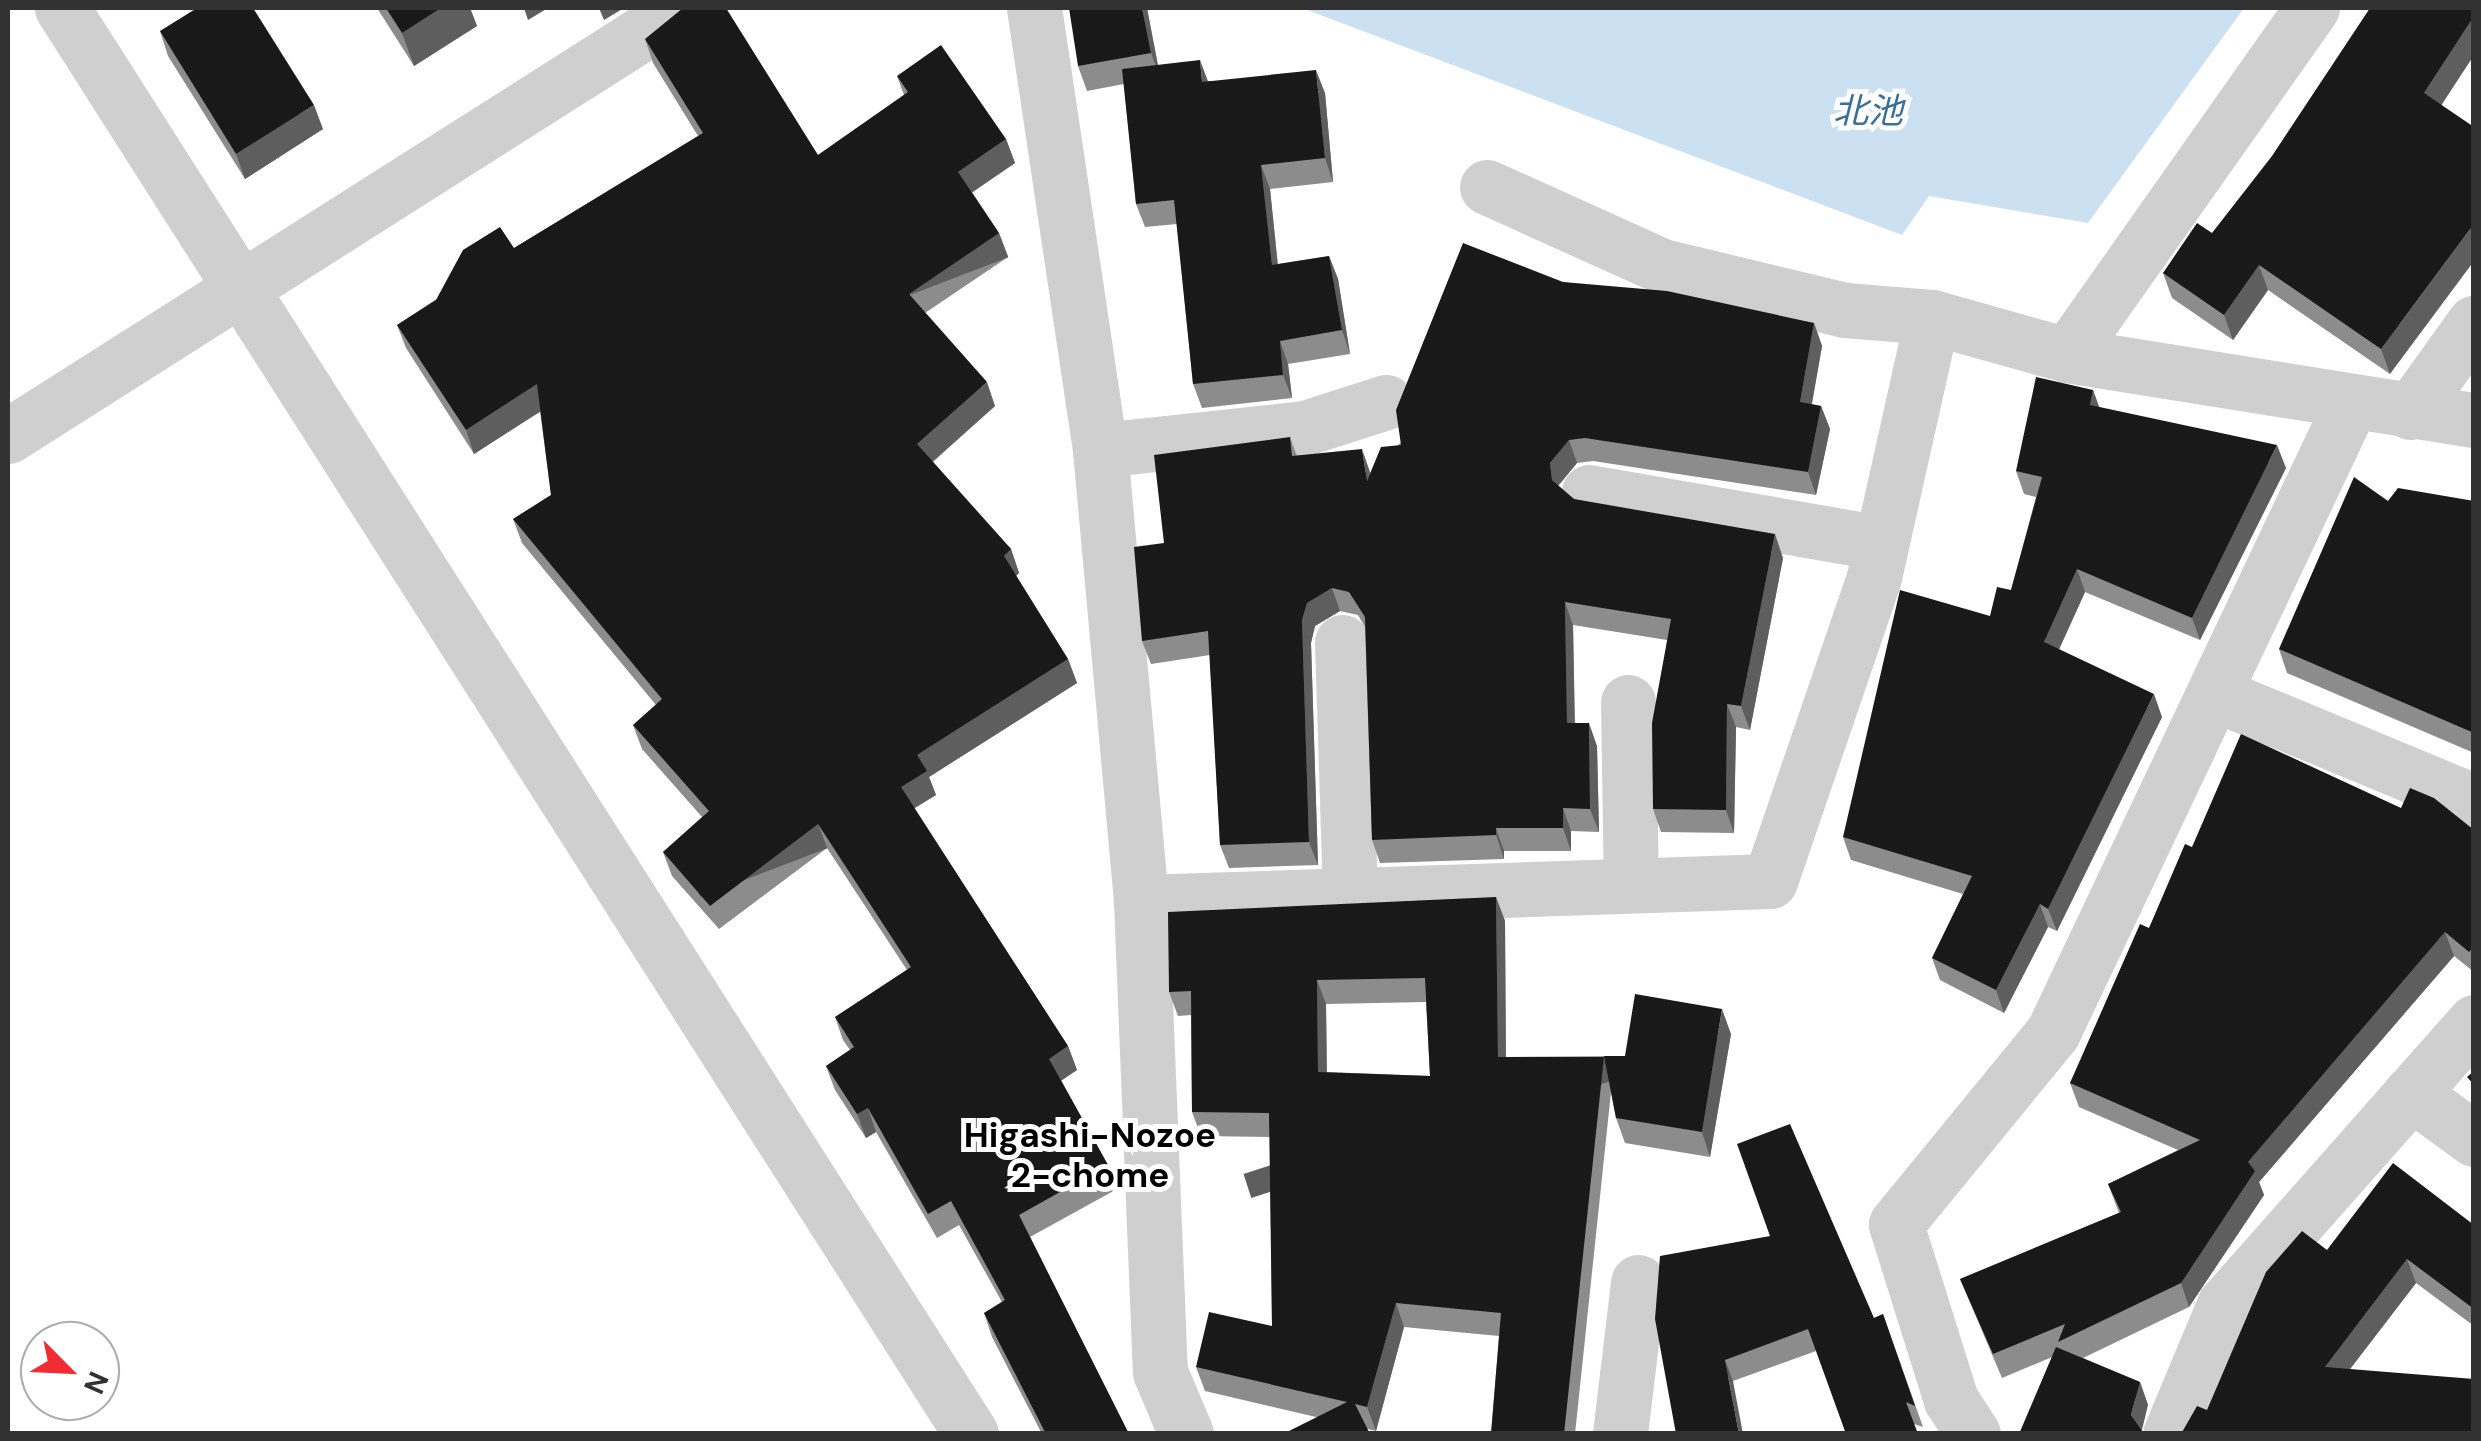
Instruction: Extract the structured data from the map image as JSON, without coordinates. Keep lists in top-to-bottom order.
{
  "districts": ["Higashi-Nozoe 2-chome"],
  "water": ["北池"],
  "north": "bottom right"
}
